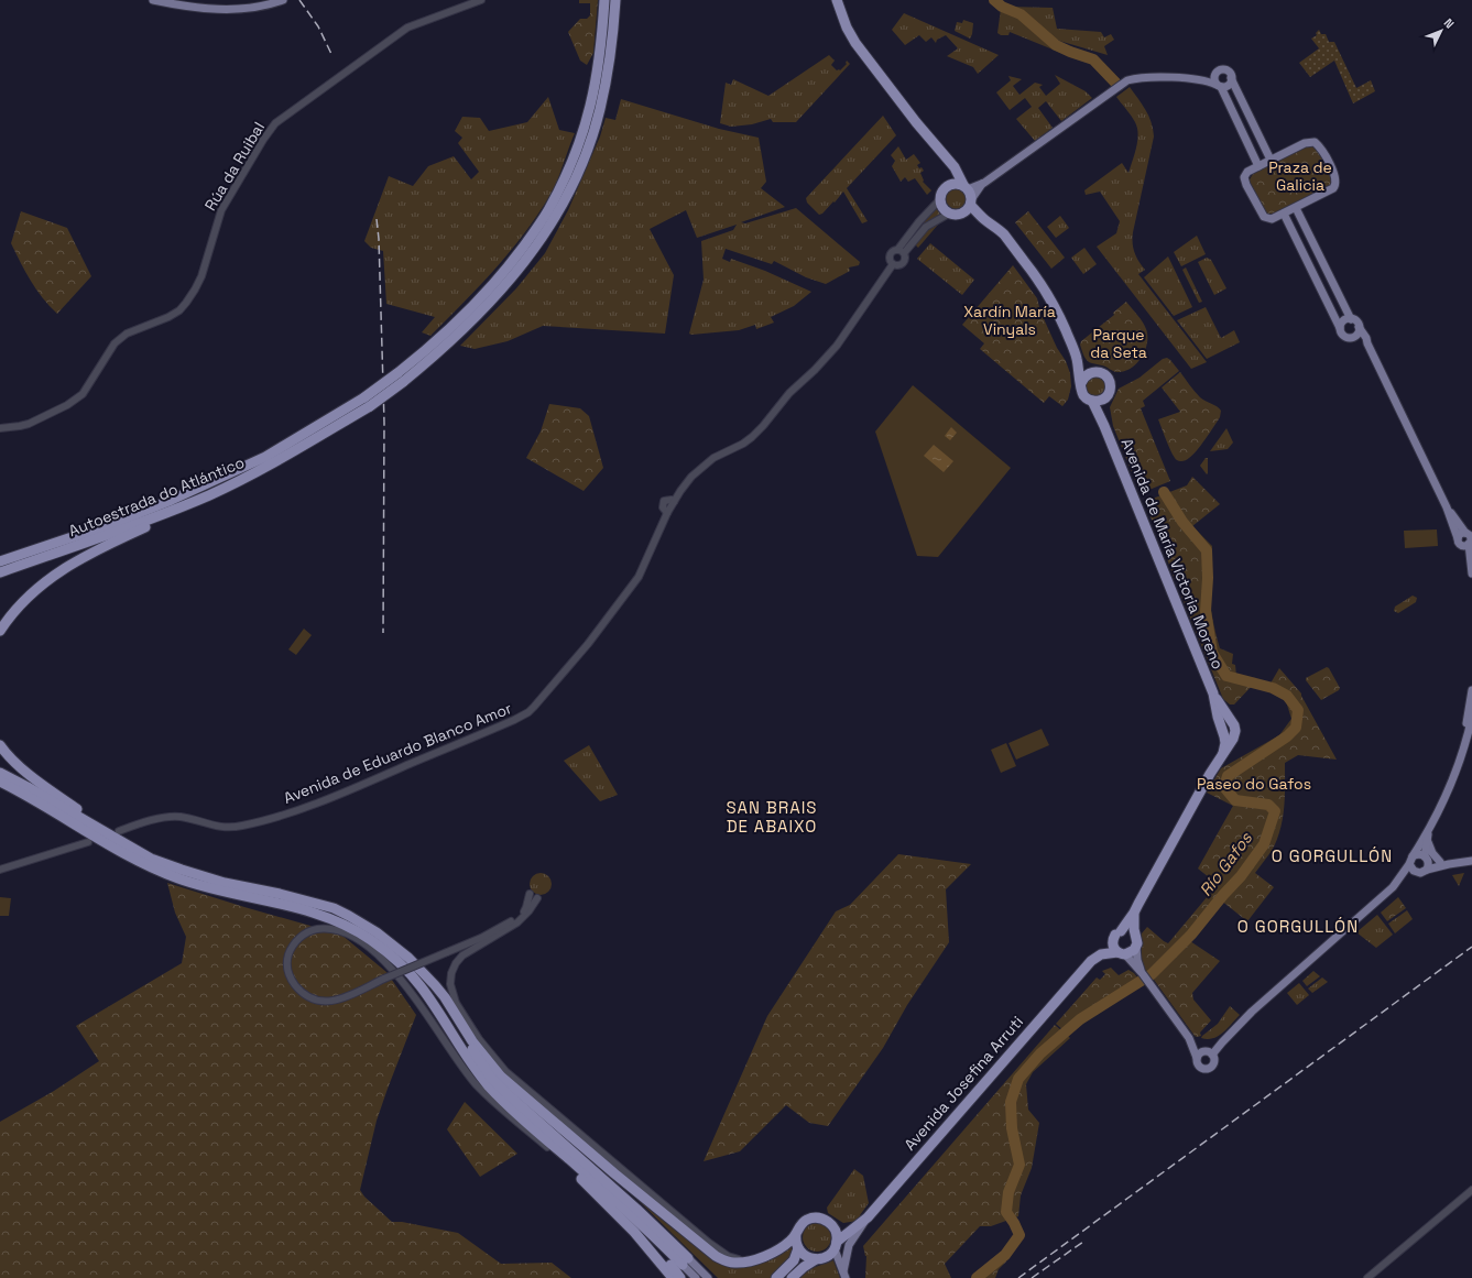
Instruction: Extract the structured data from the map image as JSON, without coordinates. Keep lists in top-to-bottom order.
{
  "streets": {
    "highway": ["Autoestrada do Atlántico", "Avenida de María Victoria Moreno", "Avenida Josefina Arruti"],
    "street": ["Rúa da Ruibal", "Avenida de Eduardo Blanco Amor"]
  },
  "districts": ["SAN BRAIS DE ABAIXO", "O GORGULLÓN", "O GORGULLÓN"],
  "water": ["Río Gafos"],
  "parks": [
    "Praza de Galicia",
    "Xardín María Vinyals",
    "Parque da Seta",
    "Paseo do Gafos"
  ],
  "north": "top right"
}
